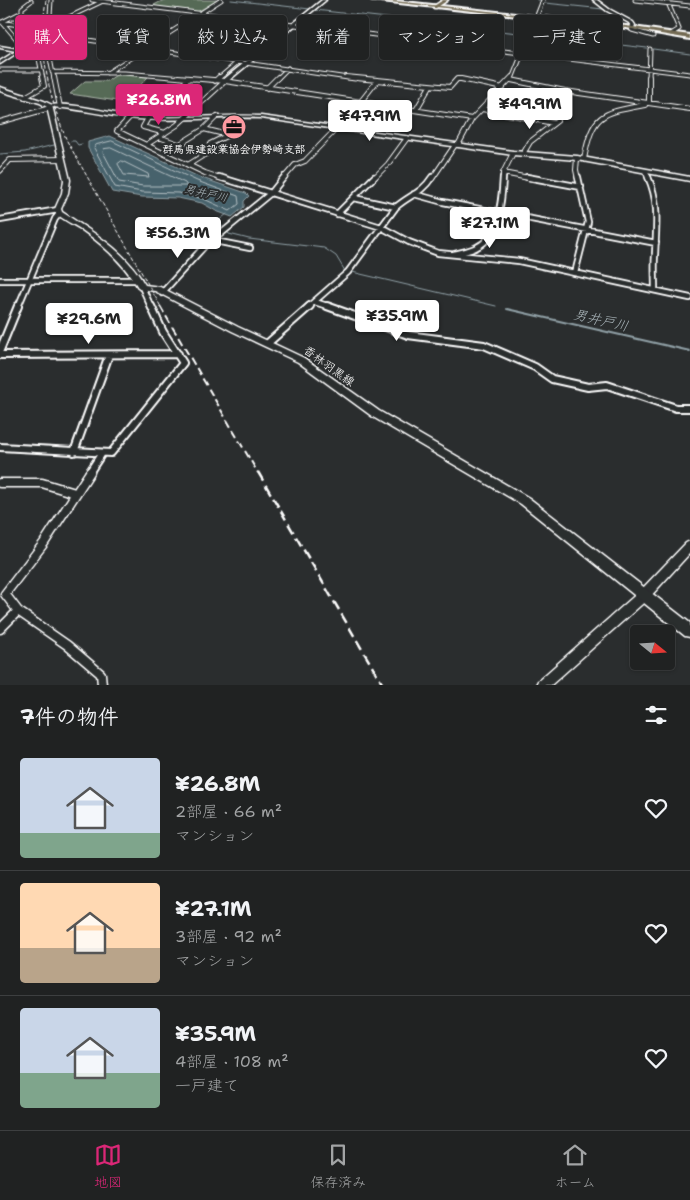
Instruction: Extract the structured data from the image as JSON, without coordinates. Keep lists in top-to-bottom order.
{
  "streets": {
    "main road": ["香林羽黒線"]
  },
  "water": ["男井戸川"],
  "places": {
    "office": ["群馬県建設業協会伊勢崎支部"]
  },
  "north": "right",
  "page": {
    "chip": [
      "購入",
      "賃貸",
      "絞り込み",
      "新着",
      "マンション",
      "一戸建て"
    ],
    "price": [
      "¥26.8M",
      "¥49.9M",
      "¥47.9M",
      "¥27.1M",
      "¥56.3M",
      "¥35.9M",
      "¥29.6M"
    ],
    "heading": "7件の物件",
    "list": [
      {
        "name": "¥26.8M",
        "note": "2部屋 · 66 m² · マンション"
      },
      {
        "name": "¥27.1M",
        "note": "3部屋 · 92 m² · マンション"
      },
      {
        "name": "¥35.9M",
        "note": "4部屋 · 108 m² · 一戸建て"
      }
    ],
    "tabs": ["地図", "保存済み", "ホーム"]
  }
}
